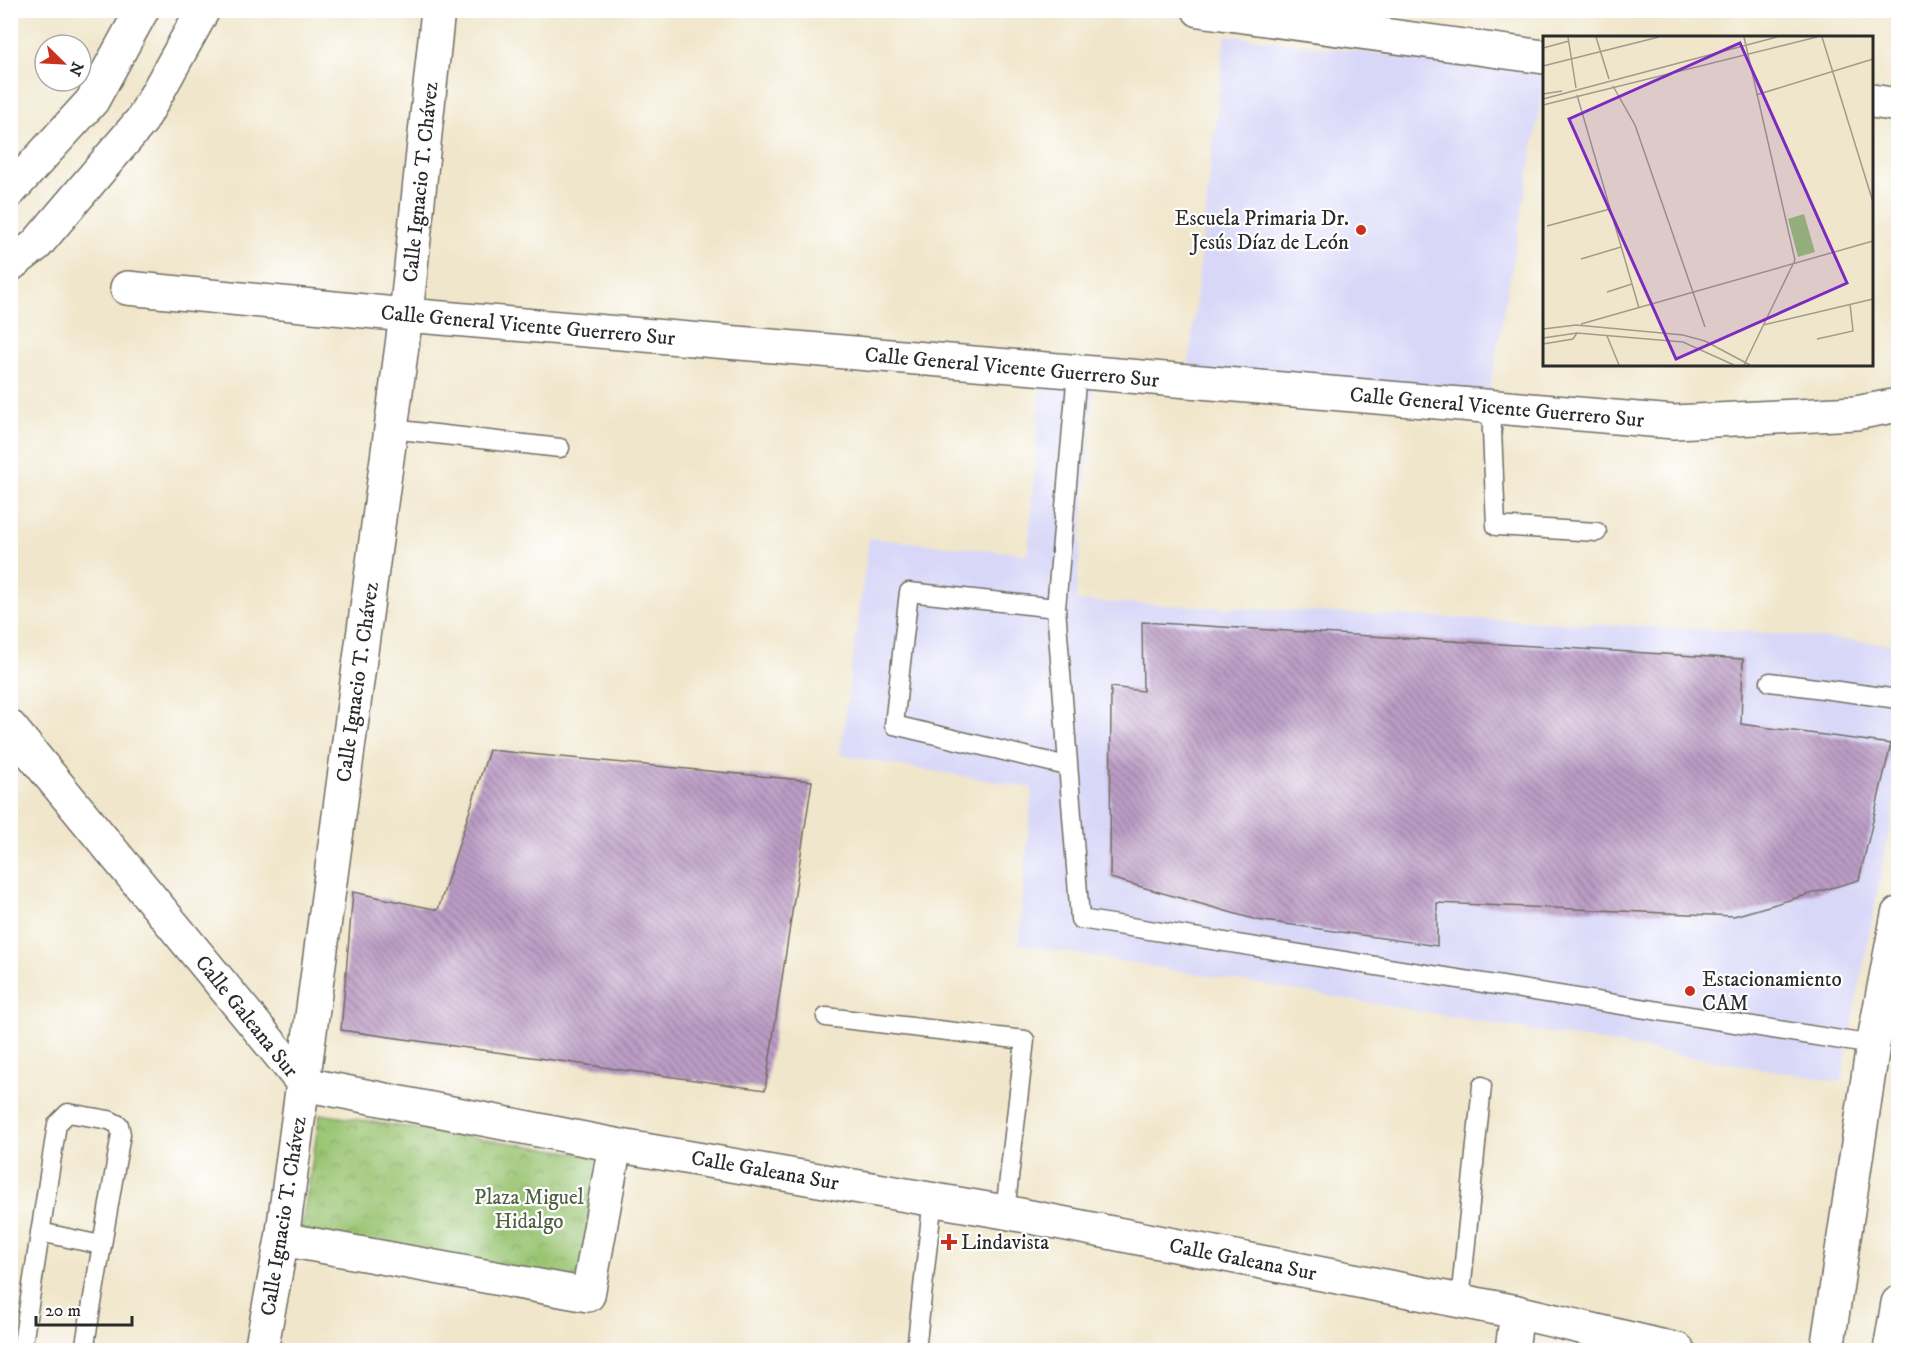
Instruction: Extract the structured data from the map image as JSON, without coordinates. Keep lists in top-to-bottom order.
{
  "streets": {
    "street": ["Calle Ignacio T. Chávez", "Calle General Vicente Guerrero Sur", "Calle Galeana Sur"]
  },
  "crossings": [
    ["Calle Ignacio T. Chávez", "Calle General Vicente Guerrero Sur"],
    ["Calle Ignacio T. Chávez", "Calle Galeana Sur"]
  ],
  "parks": ["Plaza Miguel Hidalgo"],
  "places": {
    "other": ["Escuela Primaria Dr. Jesús Díaz de León", "Estacionamiento CAM"],
    "health": ["Lindavista"]
  },
  "scale_bar": "20 m",
  "north": "bottom right"
}
